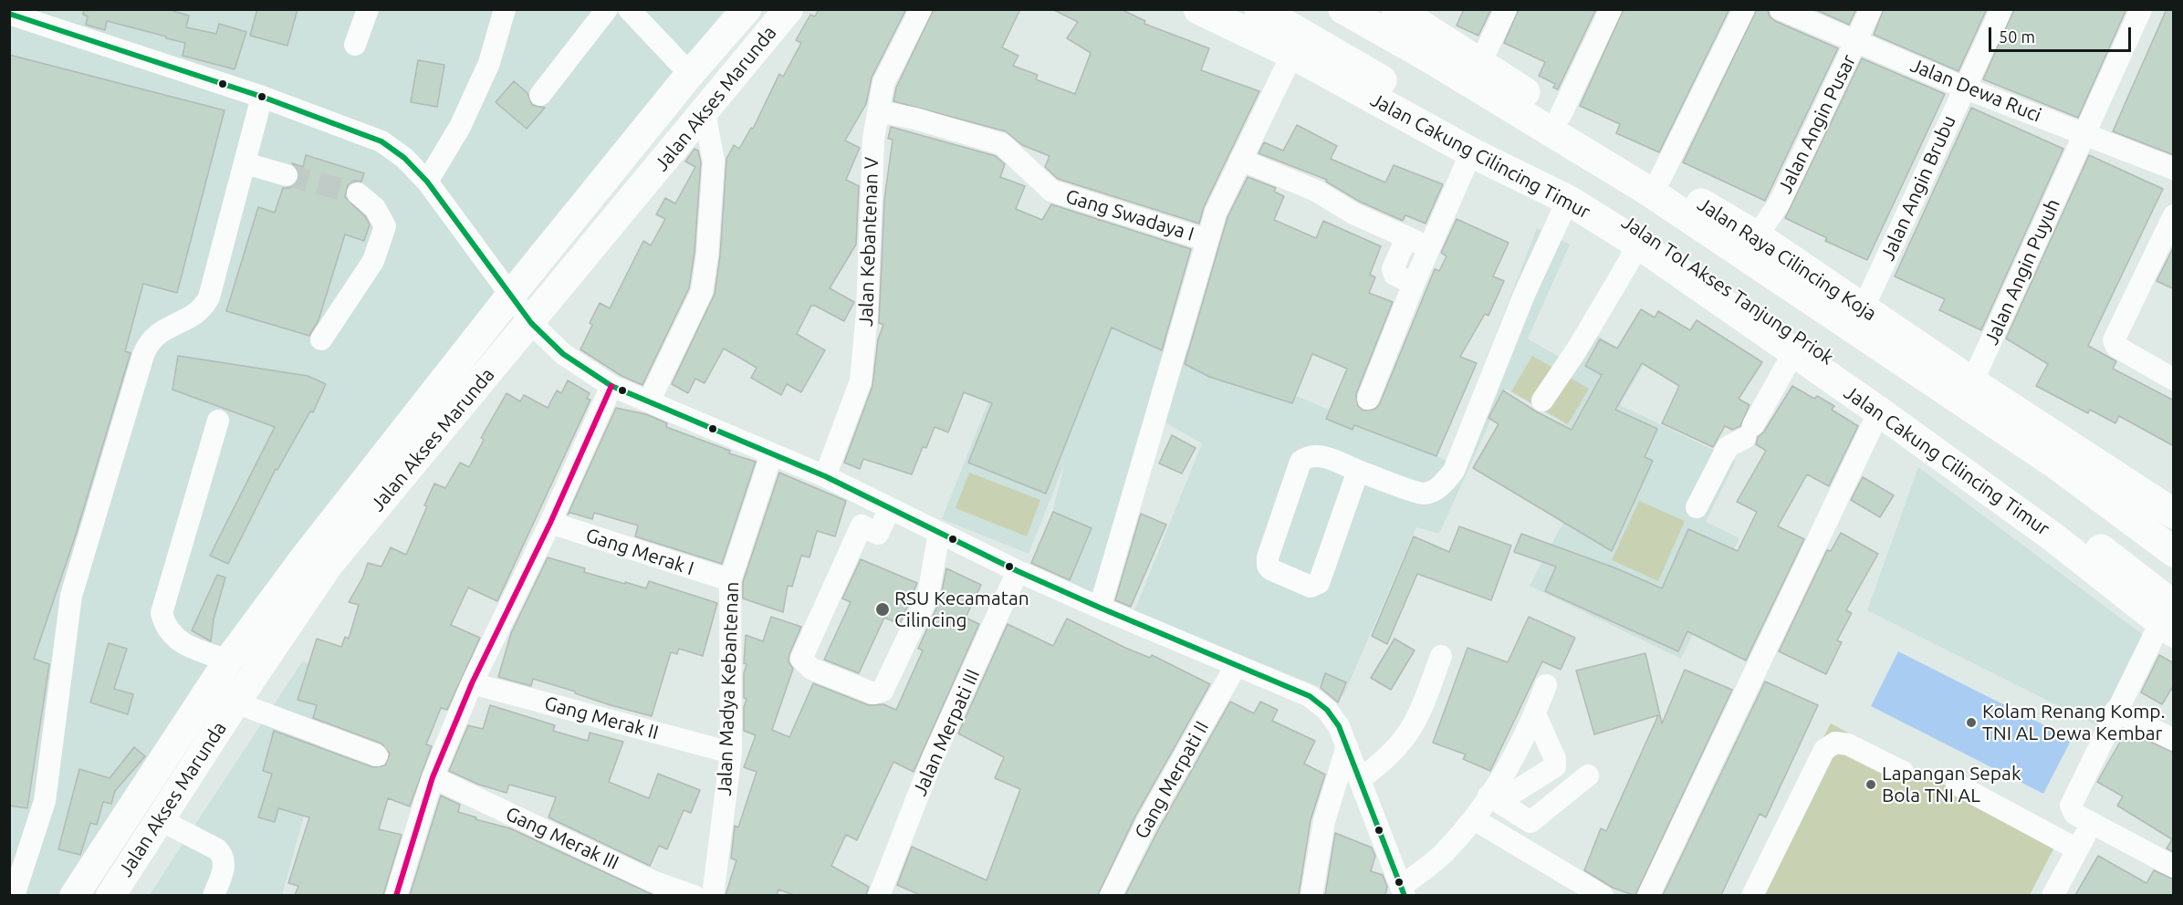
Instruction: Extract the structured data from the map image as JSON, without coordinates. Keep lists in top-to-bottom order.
{
  "streets": {
    "highway": ["Jalan Cakung Cilincing Timur", "Jalan Raya Cilincing Koja", "Jalan Tol Akses Tanjung Priok"],
    "main road": ["Jalan Akses Marunda"],
    "street": [
      "Jalan Dewa Ruci",
      "Jalan Angin Pusar",
      "Jalan Angin Brubu",
      "Gang Swadaya I",
      "Jalan Kebantenan V",
      "Jalan Angin Puyuh",
      "Gang Merak I",
      "Jalan Madya Kebantenan",
      "Gang Merak II",
      "Jalan Merpati III",
      "Gang Merpati II",
      "Gang Merak III"
    ]
  },
  "crossings": [
    ["Jalan Dewa Ruci", "Jalan Angin Pusar"],
    ["Jalan Dewa Ruci", "Jalan Angin Brubu"],
    ["Jalan Dewa Ruci", "Jalan Angin Puyuh"],
    ["Jalan Angin Pusar", "Jalan Raya Cilincing Koja"],
    ["Jalan Cakung Cilincing Timur", "Jalan Tol Akses Tanjung Priok"],
    ["Jalan Angin Brubu", "Jalan Raya Cilincing Koja"],
    ["Gang Swadaya I", "Jalan Kebantenan V"],
    ["Jalan Raya Cilincing Koja", "Jalan Angin Puyuh"],
    ["Gang Merak I", "Jalan Madya Kebantenan"],
    ["Jalan Madya Kebantenan", "Gang Merak II"]
  ],
  "places": ["RSU Kecamatan Cilincing", "Kolam Renang Komp. TNI AL Dewa Kembar", "Lapangan Sepak Bola TNI AL"],
  "scale_bar": "50 m"
}
